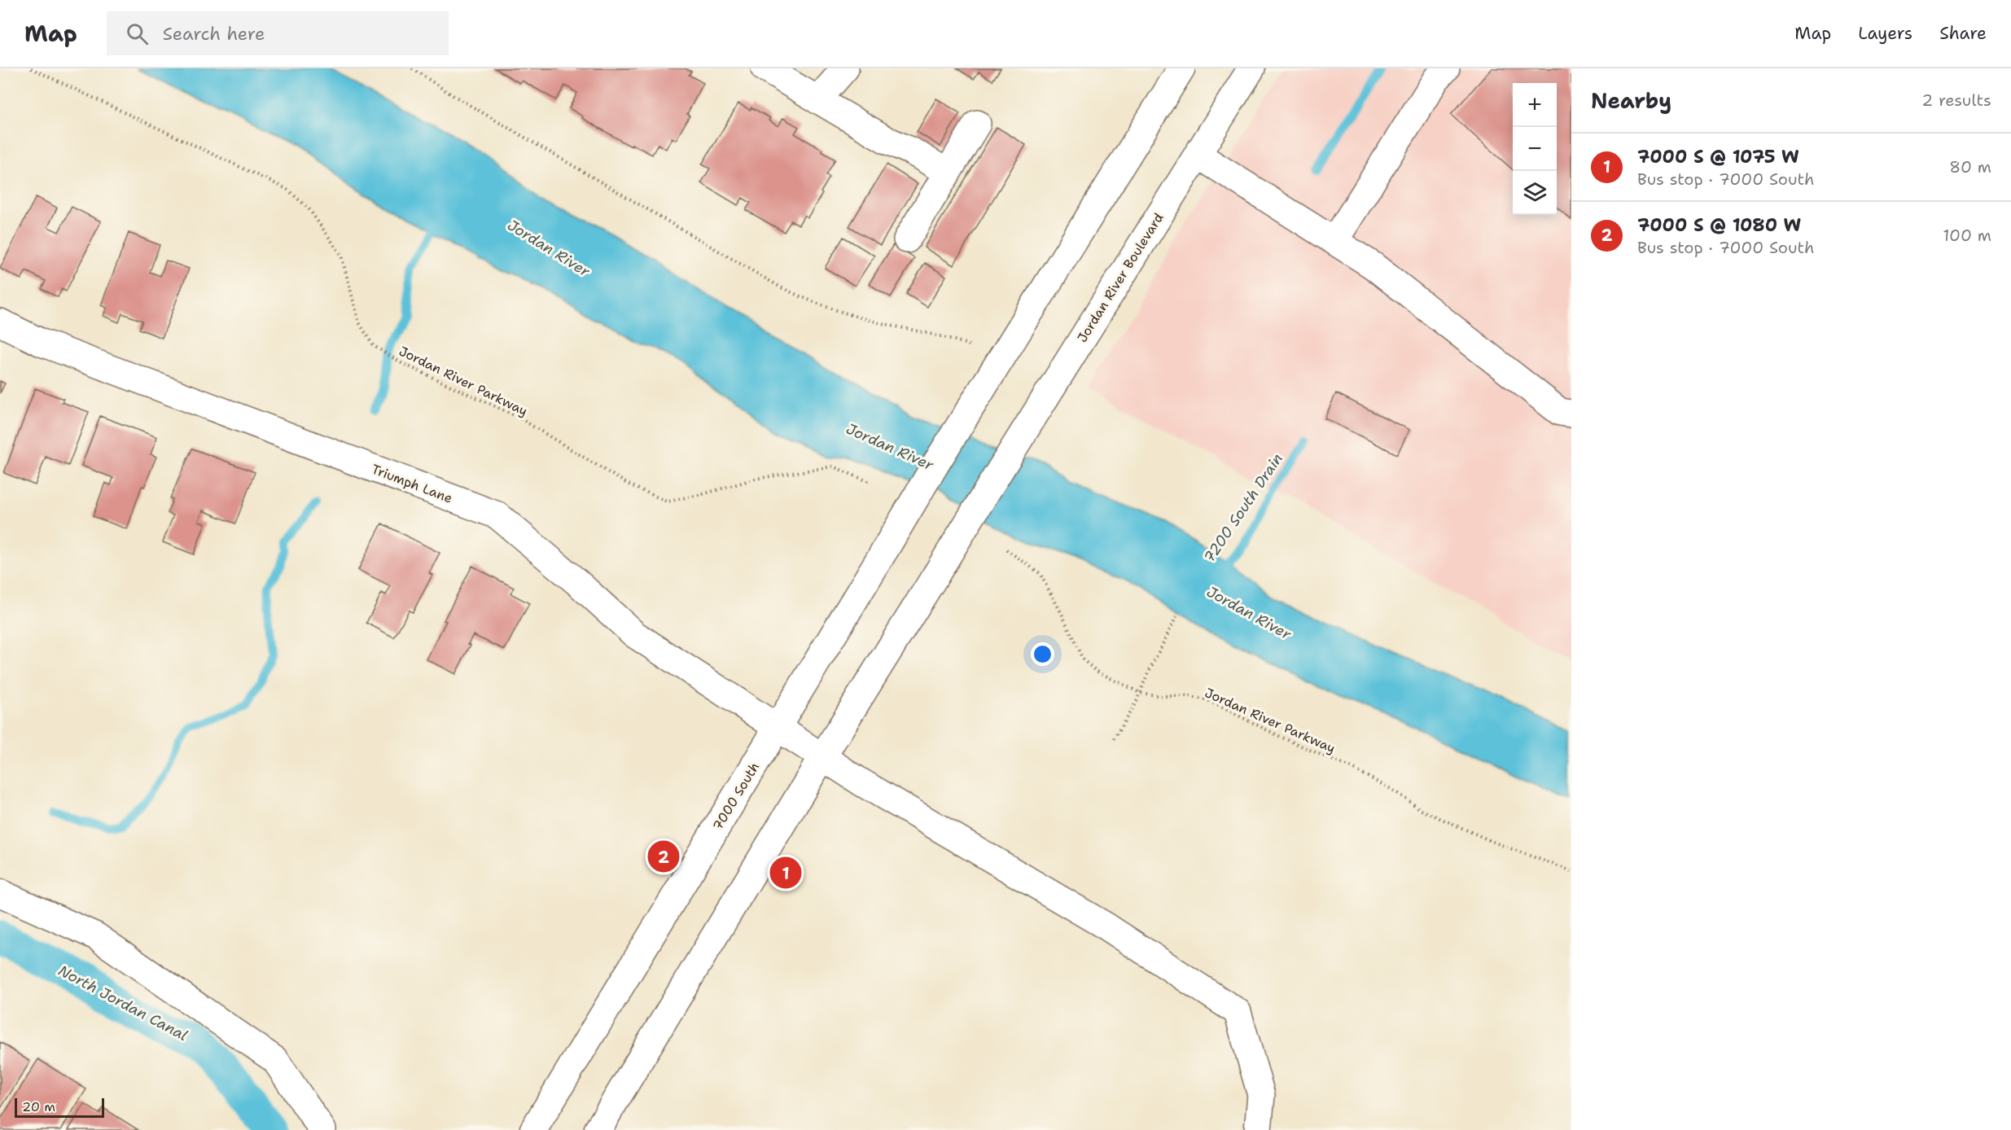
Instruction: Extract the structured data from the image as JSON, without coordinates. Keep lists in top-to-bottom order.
{
  "streets": {
    "main road": ["Jordan River Boulevard", "Triumph Lane", "7000 South"],
    "path": ["Jordan River Parkway"]
  },
  "crossings": [
    ["Jordan River Boulevard", "Triumph Lane"],
    ["Triumph Lane", "7000 South"]
  ],
  "water": ["Jordan River", "7200 South Drain", "North Jordan Canal"],
  "scale_bar": "20 m",
  "page": {
    "header": "Map",
    "search": "Search here",
    "nav": ["Map", "Layers", "Share"],
    "heading": ["Nearby", "2 results"],
    "map_buttons": ["+", "−"],
    "list": [
      {
        "mark": "1",
        "name": "7000 S @ 1075 W",
        "note": "Bus stop · 7000 South",
        "value": "80 m"
      },
      {
        "mark": "2",
        "name": "7000 S @ 1080 W",
        "note": "Bus stop · 7000 South",
        "value": "100 m"
      }
    ],
    "pins": ["2", "1"],
    "scale": "20 m"
  }
}
